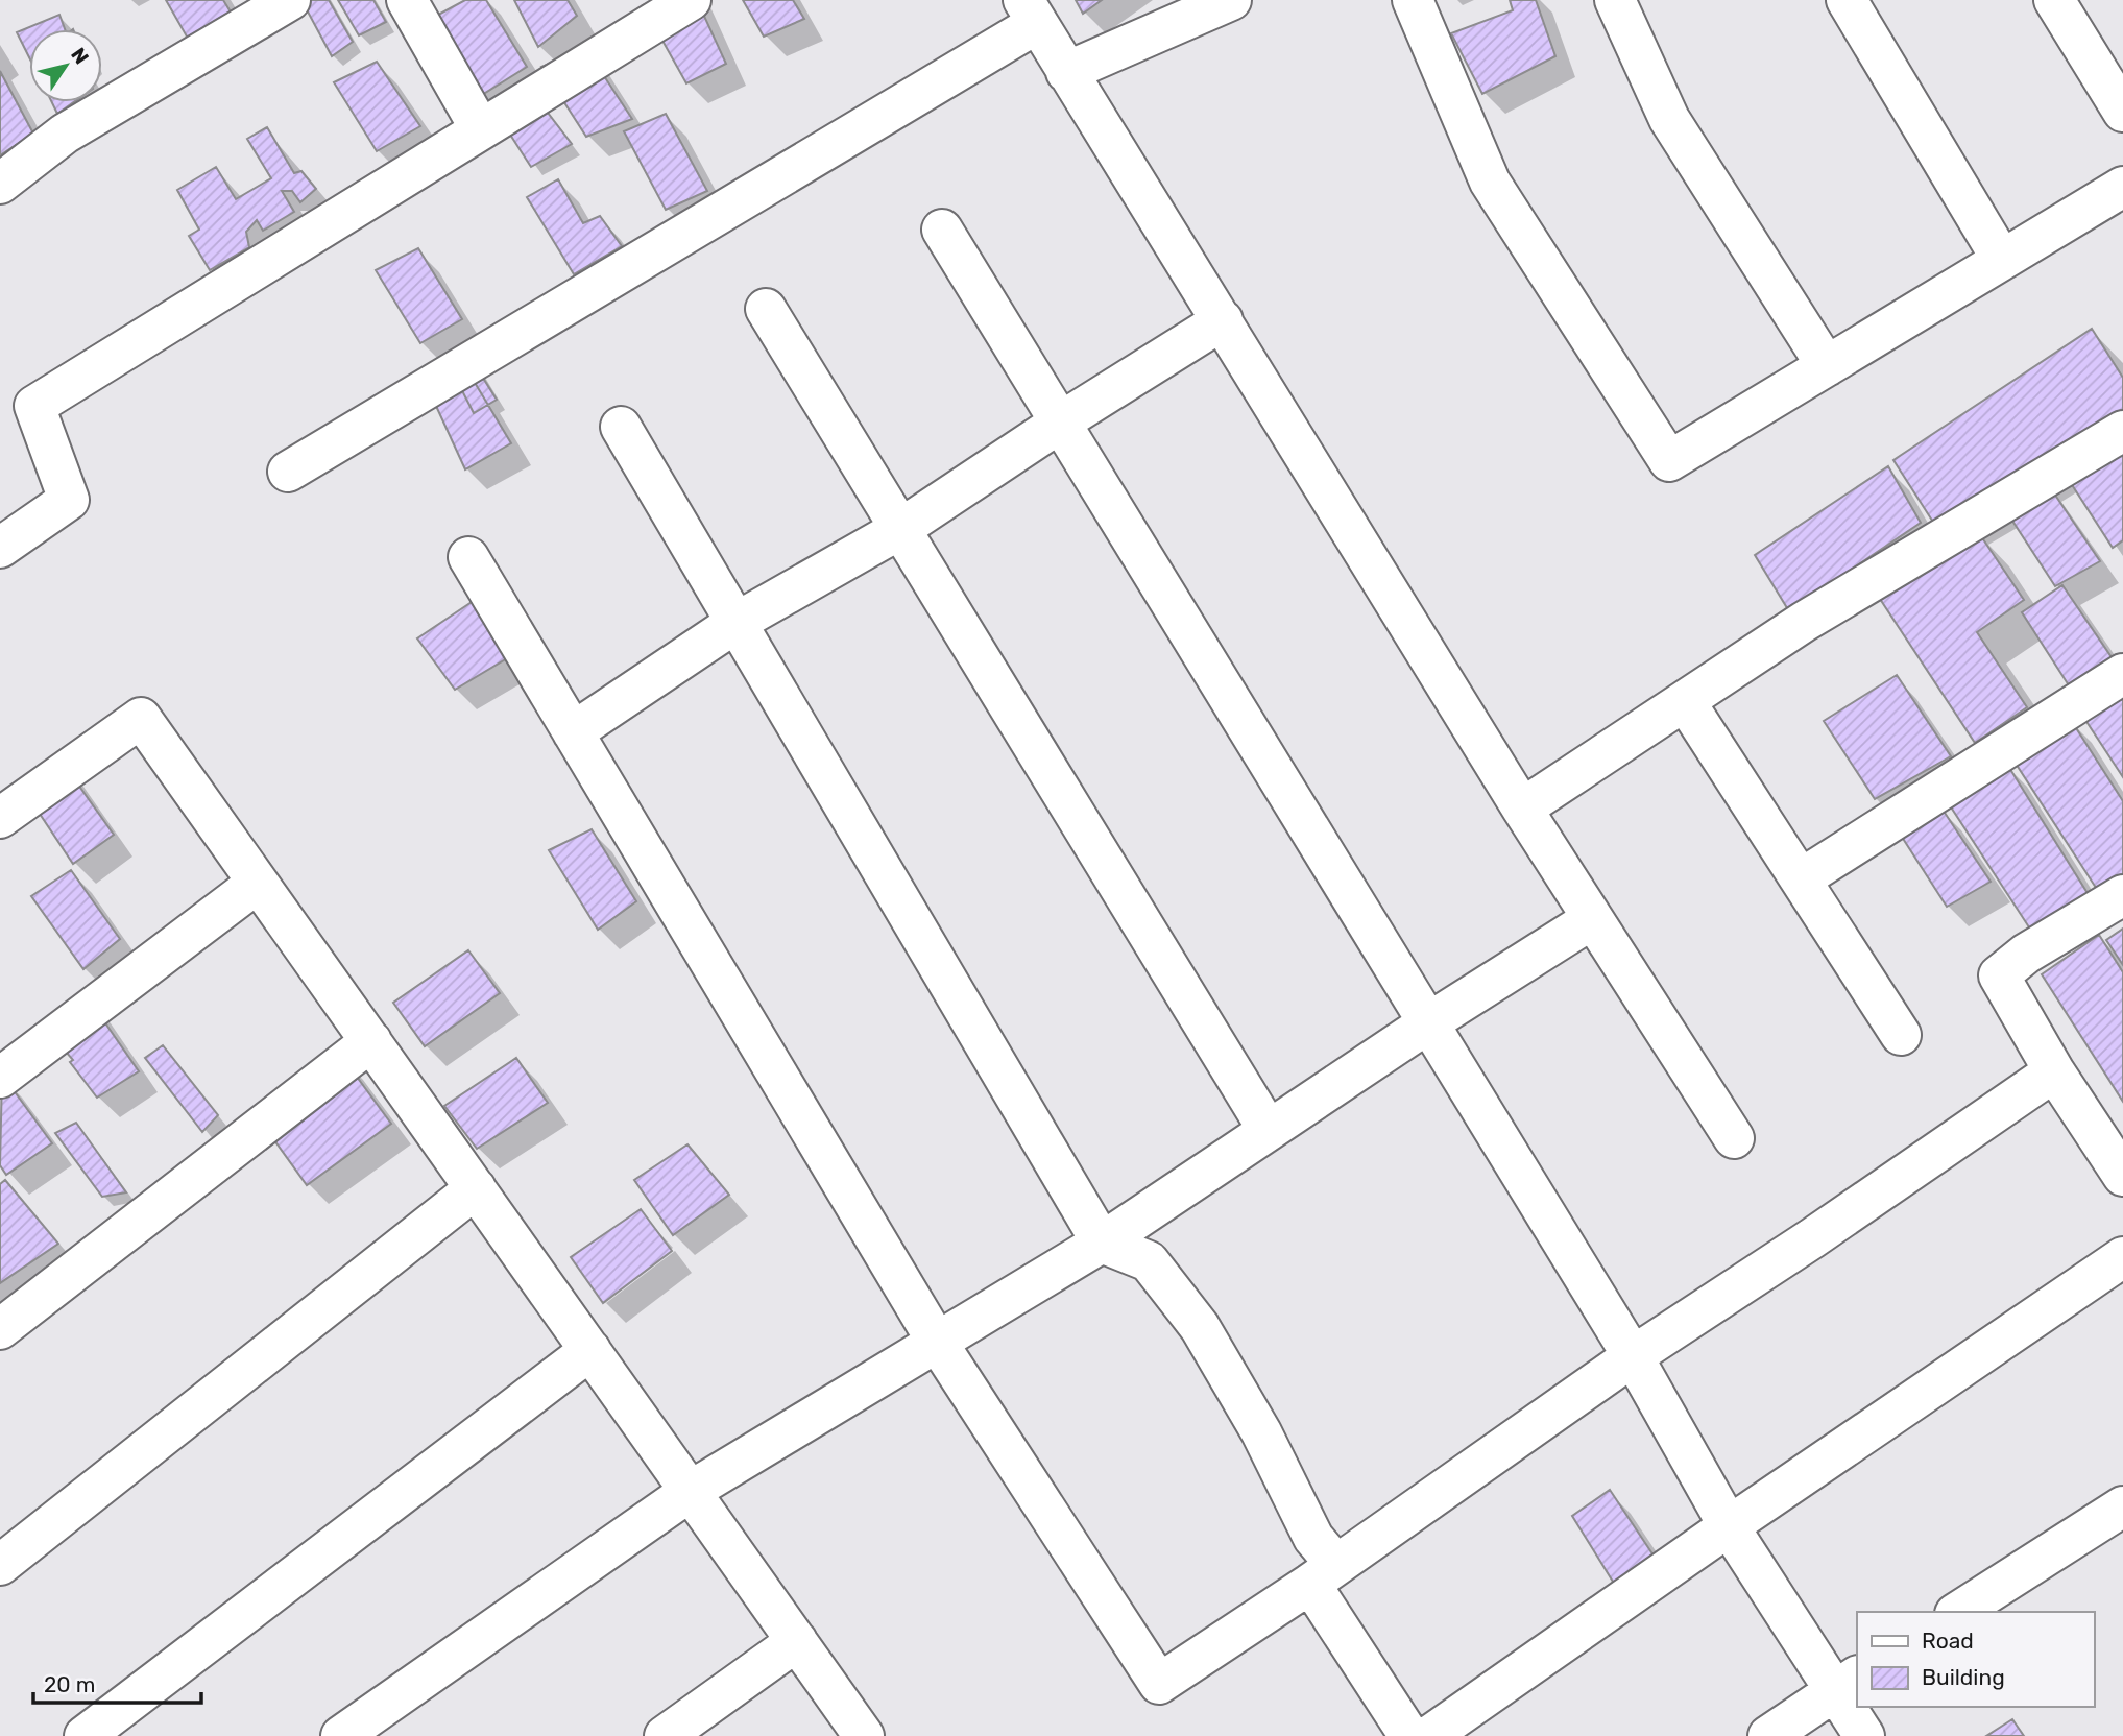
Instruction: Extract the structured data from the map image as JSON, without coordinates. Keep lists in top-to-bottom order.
{
  "legend": ["Road", "Building"],
  "scale_bar": "20 m",
  "north": "top right"
}
